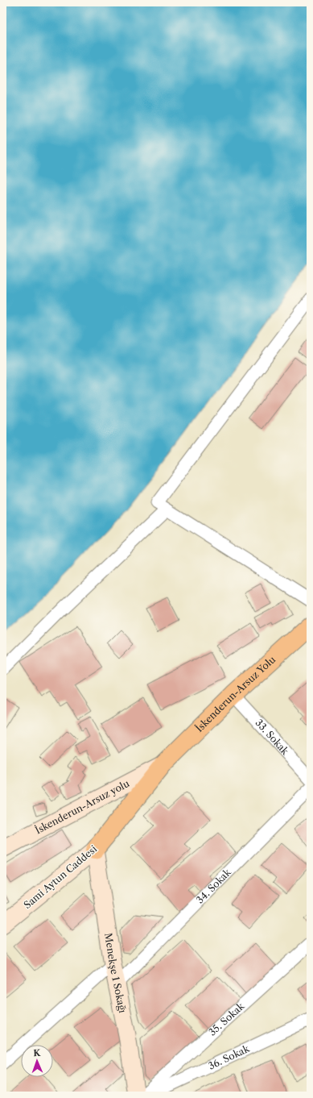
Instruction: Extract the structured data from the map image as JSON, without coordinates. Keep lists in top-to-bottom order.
{
  "streets": {
    "main road": [
      "İskenderun-Arsuz Yolu",
      "İskenderun-Arsuz yolu",
      "Sami Aytun Caddesi",
      "Menekşe 1 Sokağı"
    ],
    "street": [
      "33. Sokak",
      "34. Sokak",
      "35. Sokak",
      "36. Sokak"
    ]
  },
  "crossings": [
    ["İskenderun-Arsuz Yolu", "33. Sokak"],
    ["İskenderun-Arsuz Yolu", "İskenderun-Arsuz yolu"],
    ["İskenderun-Arsuz Yolu", "Sami Aytun Caddesi"],
    ["İskenderun-Arsuz yolu", "Sami Aytun Caddesi"],
    ["Sami Aytun Caddesi", "Menekşe 1 Sokağı"],
    ["34. Sokak", "Menekşe 1 Sokağı"]
  ],
  "north": "top"
}
